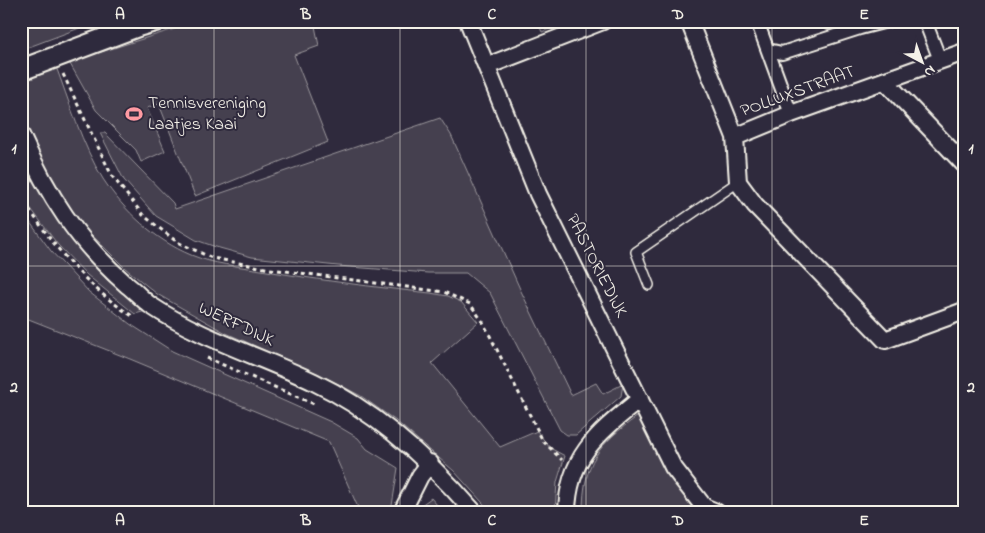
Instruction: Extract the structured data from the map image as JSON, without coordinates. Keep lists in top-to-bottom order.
{
  "streets": {
    "street": ["POLLUXSTRAAT", "PASTORIEDIJK", "WERFDIJK"]
  },
  "places": {
    "sports": ["Tennisvereniging Laatjes Kaai"]
  },
  "north": "bottom right",
  "grid": {
    "columns": [
      "A",
      "B",
      "C",
      "D",
      "E"
    ],
    "rows": ["1", "2"]
  }
}
